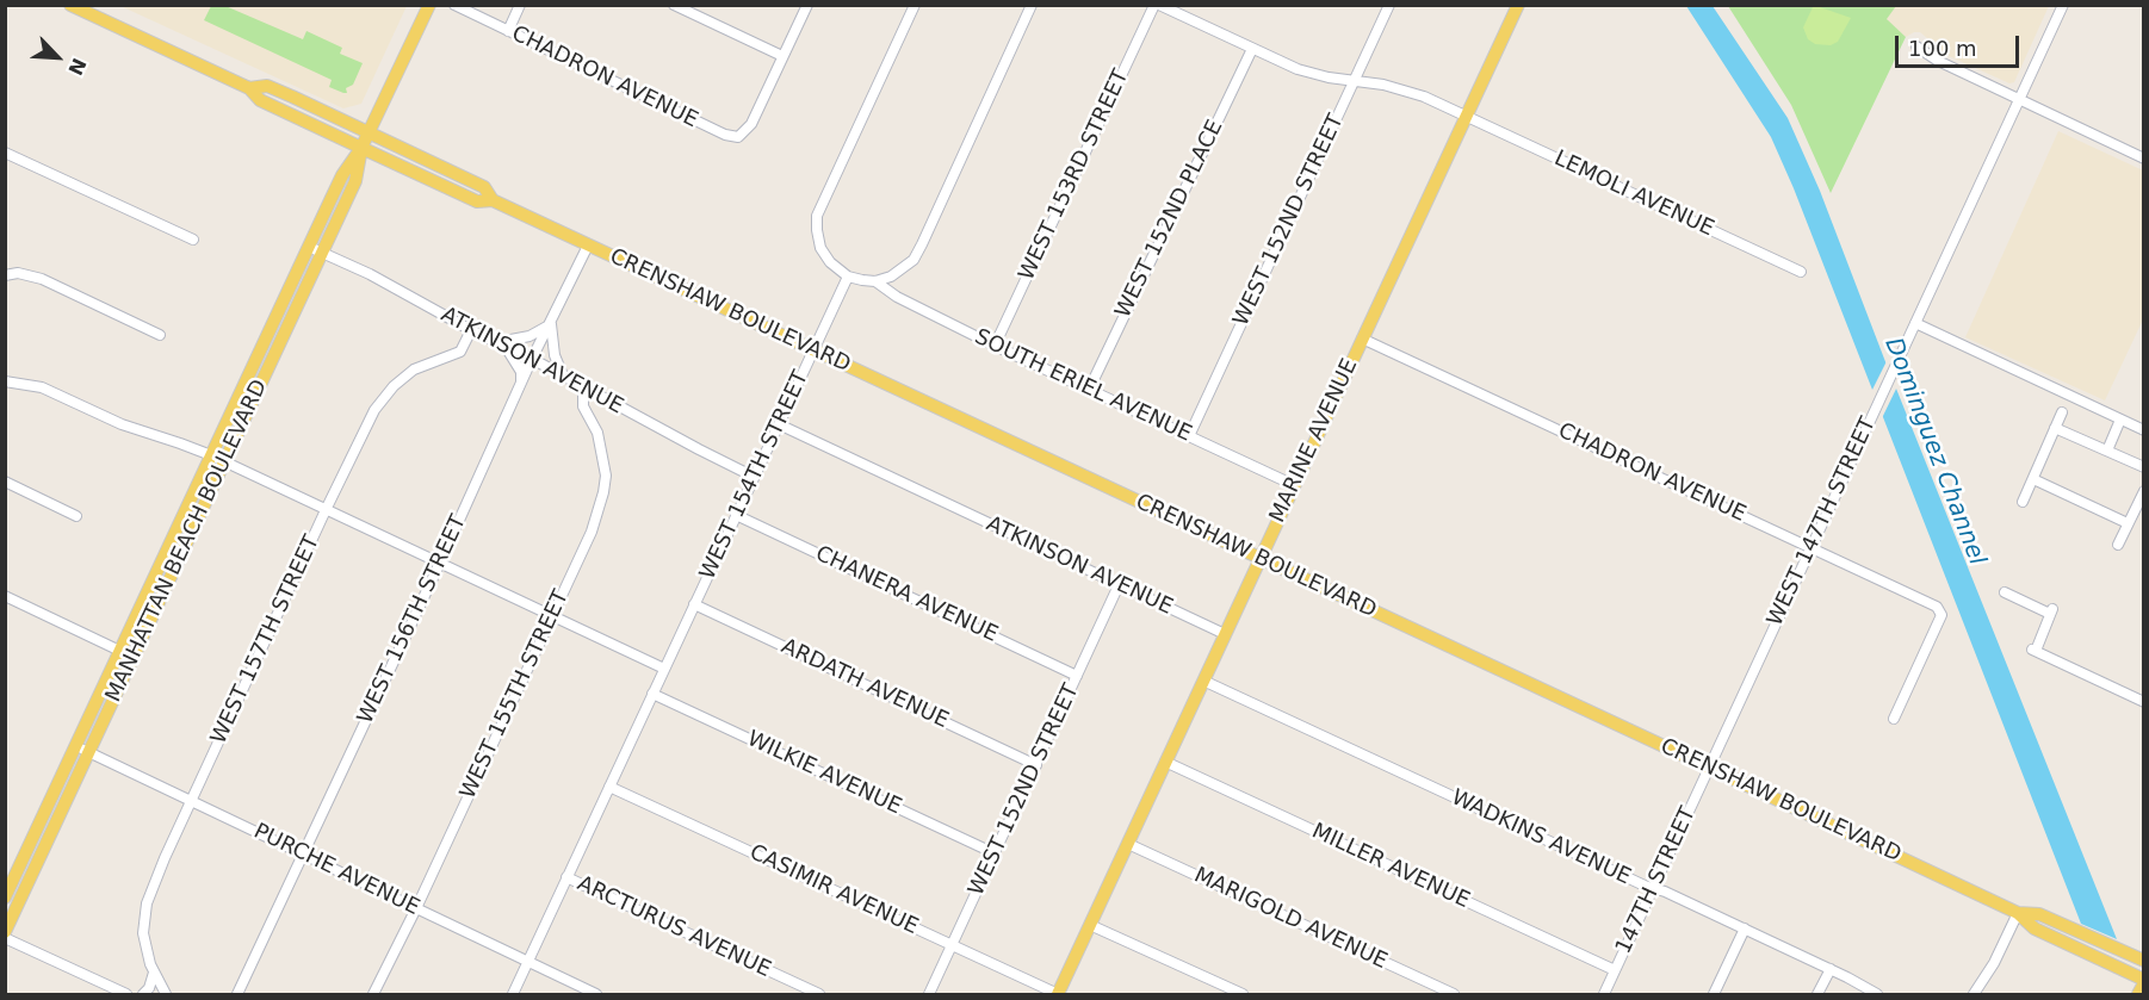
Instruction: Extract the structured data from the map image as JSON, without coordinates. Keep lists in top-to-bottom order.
{
  "streets": {
    "main road": ["CRENSHAW BOULEVARD", "MARINE AVENUE", "MANHATTAN BEACH BOULEVARD"],
    "street": [
      "CHADRON AVENUE",
      "WEST 153RD STREET",
      "LEMOLI AVENUE",
      "WEST 152ND PLACE",
      "WEST 152ND STREET",
      "ATKINSON AVENUE",
      "SOUTH ERIEL AVENUE",
      "WEST 154TH STREET",
      "WEST 147TH STREET",
      "CHANERA AVENUE",
      "WEST 156TH STREET",
      "WEST 157TH STREET",
      "ARDATH AVENUE",
      "WEST 155TH STREET",
      "WILKIE AVENUE",
      "WADKINS AVENUE",
      "MILLER AVENUE",
      "PURCHE AVENUE",
      "147TH STREET",
      "CASIMIR AVENUE",
      "MARIGOLD AVENUE",
      "ARCTURUS AVENUE"
    ]
  },
  "crossings": [
    ["CHADRON AVENUE", "MARINE AVENUE"],
    ["CHADRON AVENUE", "WEST 147TH STREET"],
    ["WEST 153RD STREET", "LEMOLI AVENUE"],
    ["WEST 153RD STREET", "SOUTH ERIEL AVENUE"],
    ["LEMOLI AVENUE", "WEST 152ND PLACE"],
    ["LEMOLI AVENUE", "WEST 152ND STREET"],
    ["LEMOLI AVENUE", "MARINE AVENUE"],
    ["WEST 152ND PLACE", "SOUTH ERIEL AVENUE"],
    ["WEST 152ND STREET", "ATKINSON AVENUE"],
    ["WEST 152ND STREET", "SOUTH ERIEL AVENUE"],
    ["WEST 152ND STREET", "CHANERA AVENUE"],
    ["WEST 152ND STREET", "ARDATH AVENUE"],
    ["WEST 152ND STREET", "WILKIE AVENUE"],
    ["WEST 152ND STREET", "CASIMIR AVENUE"],
    ["CRENSHAW BOULEVARD", "MARINE AVENUE"],
    ["CRENSHAW BOULEVARD", "WEST 154TH STREET"],
    ["CRENSHAW BOULEVARD", "WEST 147TH STREET"],
    ["CRENSHAW BOULEVARD", "MANHATTAN BEACH BOULEVARD"],
    ["CRENSHAW BOULEVARD", "WEST 156TH STREET"],
    ["CRENSHAW BOULEVARD", "147TH STREET"],
    ["ATKINSON AVENUE", "MARINE AVENUE"],
    ["ATKINSON AVENUE", "WEST 154TH STREET"],
    ["ATKINSON AVENUE", "MANHATTAN BEACH BOULEVARD"],
    ["ATKINSON AVENUE", "WEST 156TH STREET"],
    ["ATKINSON AVENUE", "WEST 157TH STREET"],
    ["ATKINSON AVENUE", "WEST 155TH STREET"],
    ["SOUTH ERIEL AVENUE", "MARINE AVENUE"],
    ["MARINE AVENUE", "WADKINS AVENUE"],
    ["MARINE AVENUE", "MILLER AVENUE"],
    ["MARINE AVENUE", "CASIMIR AVENUE"],
    ["MARINE AVENUE", "MARIGOLD AVENUE"],
    ["WEST 154TH STREET", "CHANERA AVENUE"],
    ["WEST 154TH STREET", "ARDATH AVENUE"],
    ["WEST 154TH STREET", "WILKIE AVENUE"],
    ["WEST 154TH STREET", "PURCHE AVENUE"],
    ["WEST 154TH STREET", "CASIMIR AVENUE"],
    ["WEST 154TH STREET", "ARCTURUS AVENUE"],
    ["WEST 147TH STREET", "147TH STREET"],
    ["MANHATTAN BEACH BOULEVARD", "PURCHE AVENUE"],
    ["WEST 156TH STREET", "PURCHE AVENUE"],
    ["WEST 157TH STREET", "PURCHE AVENUE"],
    ["WEST 155TH STREET", "PURCHE AVENUE"],
    ["WADKINS AVENUE", "147TH STREET"],
    ["MILLER AVENUE", "147TH STREET"]
  ],
  "water": ["Dominguez Channel"],
  "scale_bar": "100 m",
  "north": "bottom right"
}
